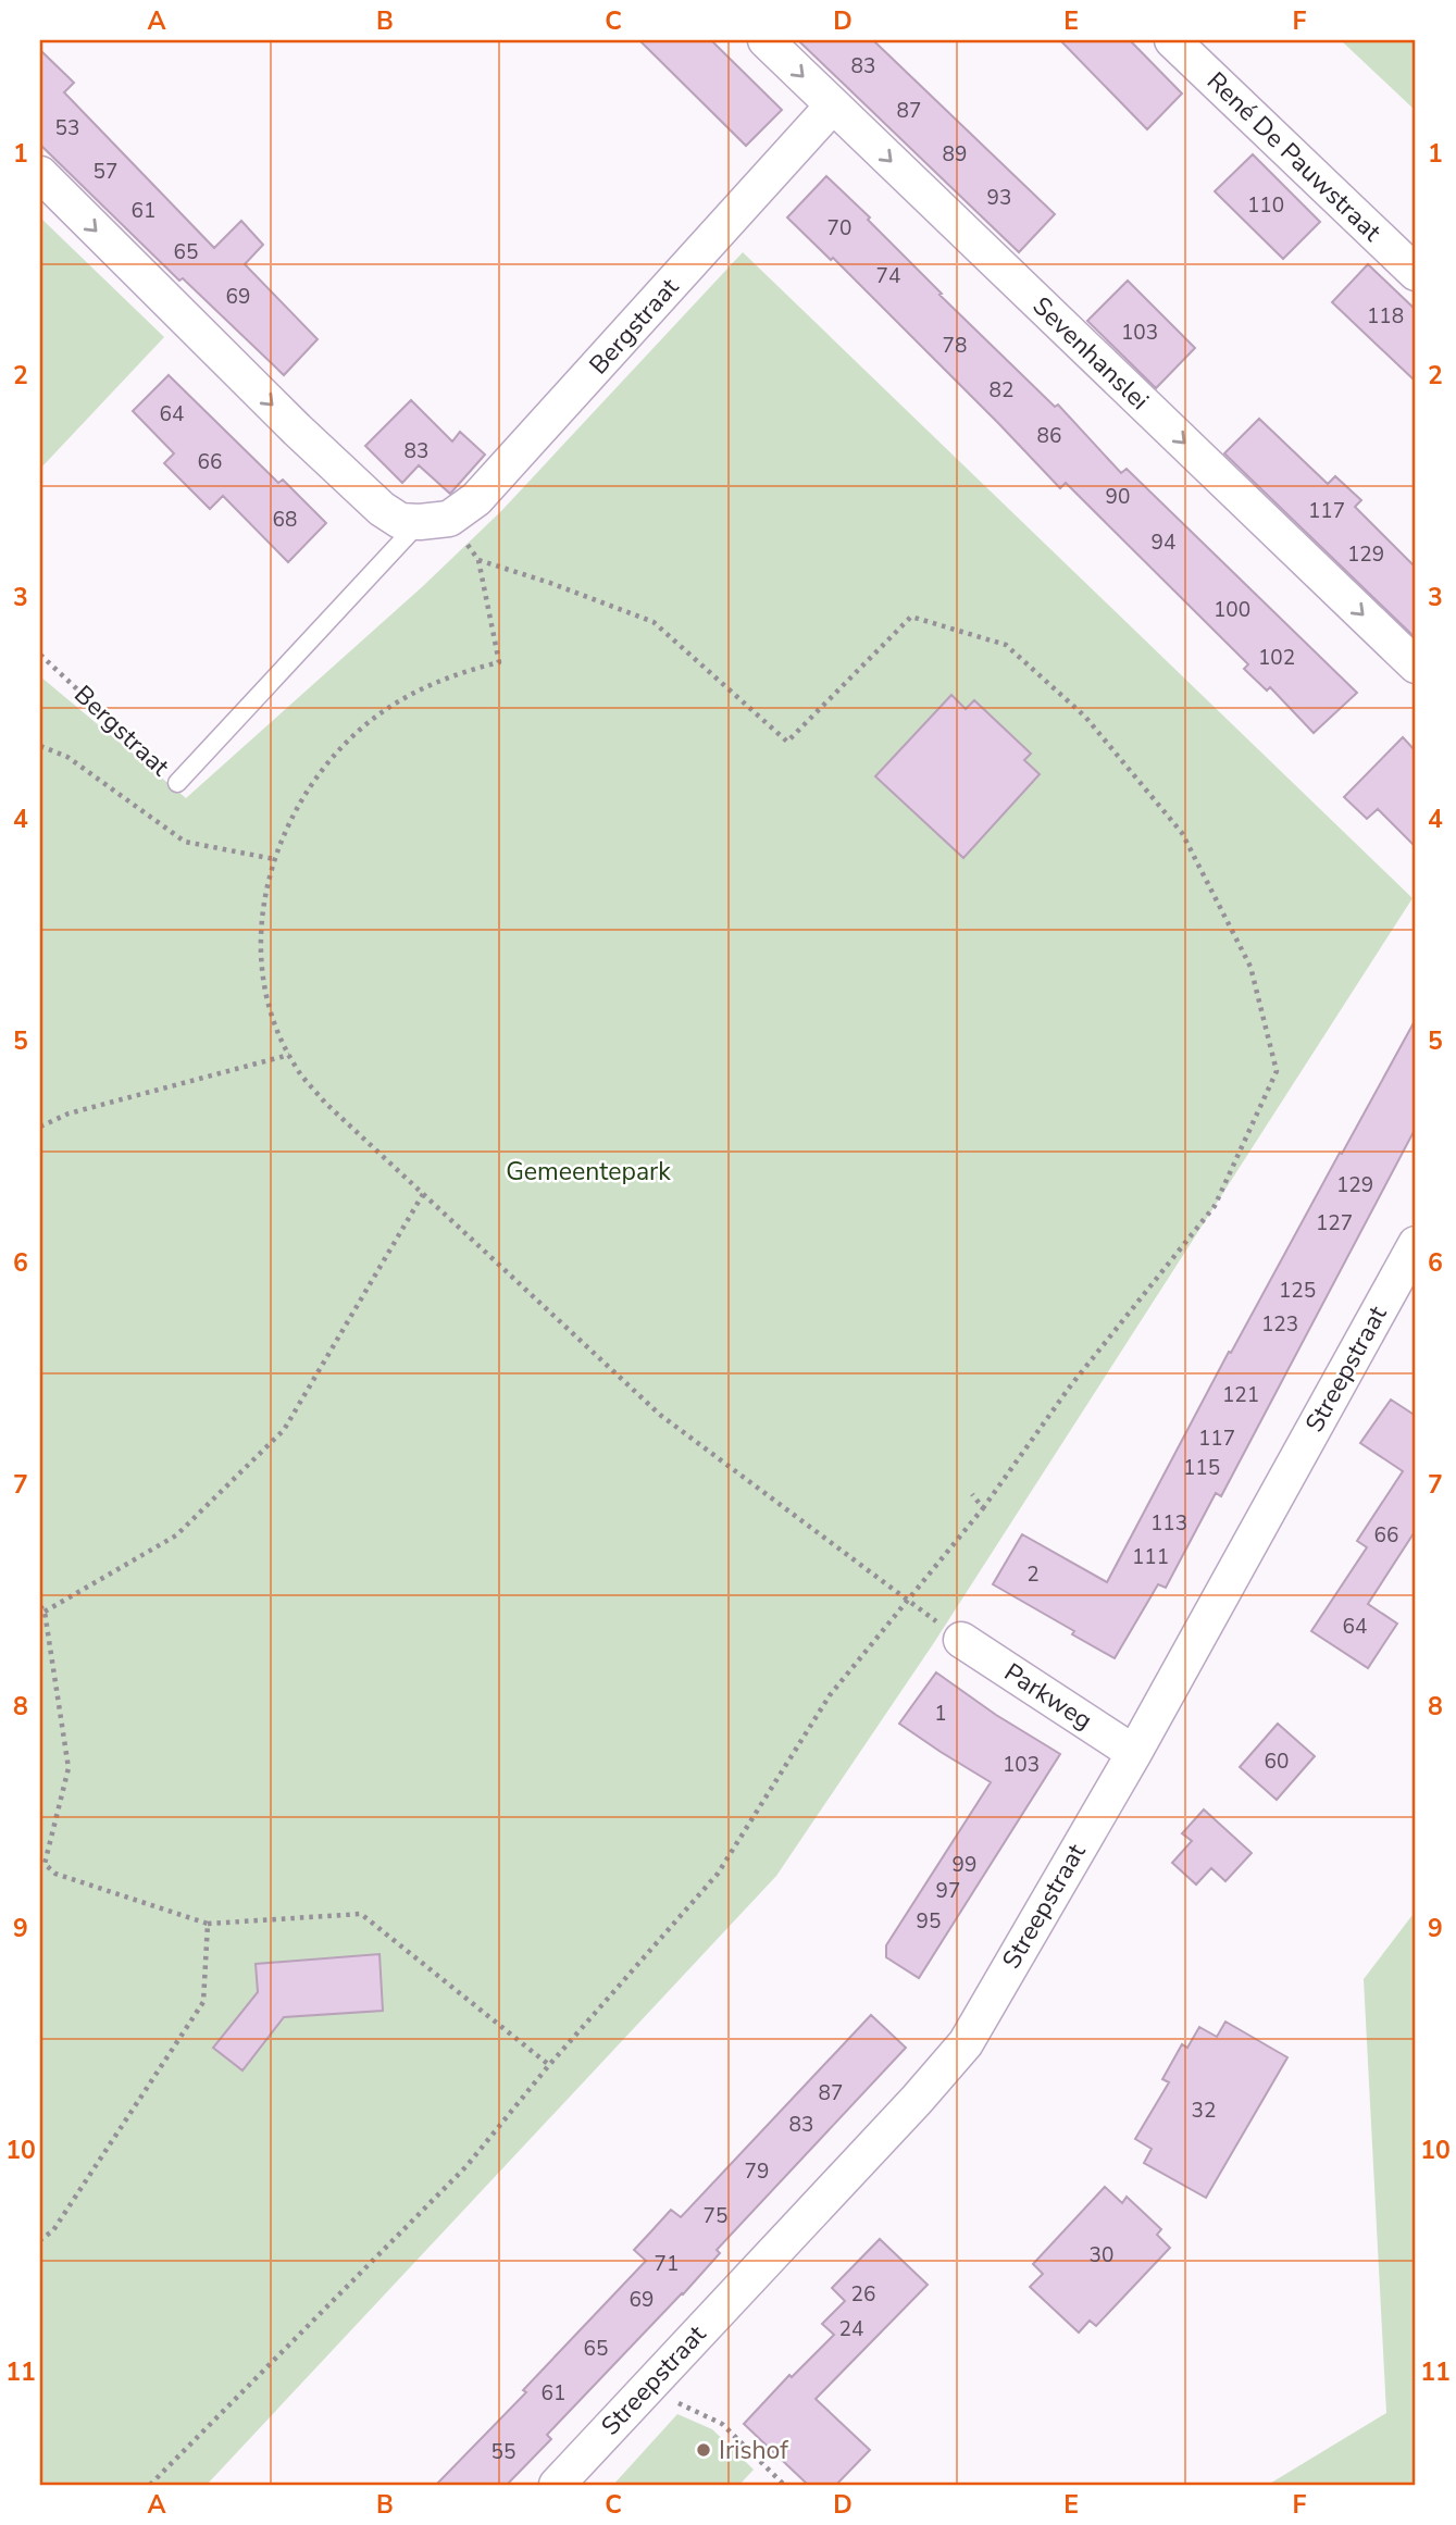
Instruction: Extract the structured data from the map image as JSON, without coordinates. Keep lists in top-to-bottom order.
{
  "streets": {
    "street": [
      "René De Pauwstraat",
      "Bergstraat",
      "Sevenhanslei",
      "Streepstraat",
      "Parkweg"
    ]
  },
  "crossings": [
    ["Bergstraat", "Sevenhanslei"],
    ["Streepstraat", "Parkweg"]
  ],
  "one_way": ["Sevenhanslei"],
  "parks": ["Gemeentepark"],
  "places": ["Irishof"],
  "house_numbers": [
    "83",
    "87",
    "53",
    "89",
    "57",
    "93",
    "110",
    "61",
    "70",
    "65",
    "74",
    "69",
    "118",
    "103",
    "78",
    "82",
    "64",
    "86",
    "83",
    "66",
    "90",
    "117",
    "68",
    "94",
    "129",
    "100",
    "102",
    "129",
    "127",
    "125",
    "123",
    "121",
    "117",
    "115",
    "113",
    "66",
    "111",
    "2",
    "64",
    "1",
    "60",
    "103",
    "99",
    "97",
    "95",
    "87",
    "32",
    "83",
    "79",
    "75",
    "30",
    "71",
    "26",
    "69",
    "24",
    "65",
    "61",
    "55"
  ],
  "grid": {
    "columns": [
      "A",
      "B",
      "C",
      "D",
      "E",
      "F"
    ],
    "rows": [
      "1",
      "2",
      "3",
      "4",
      "5",
      "6",
      "7",
      "8",
      "9",
      "10",
      "11"
    ]
  }
}
